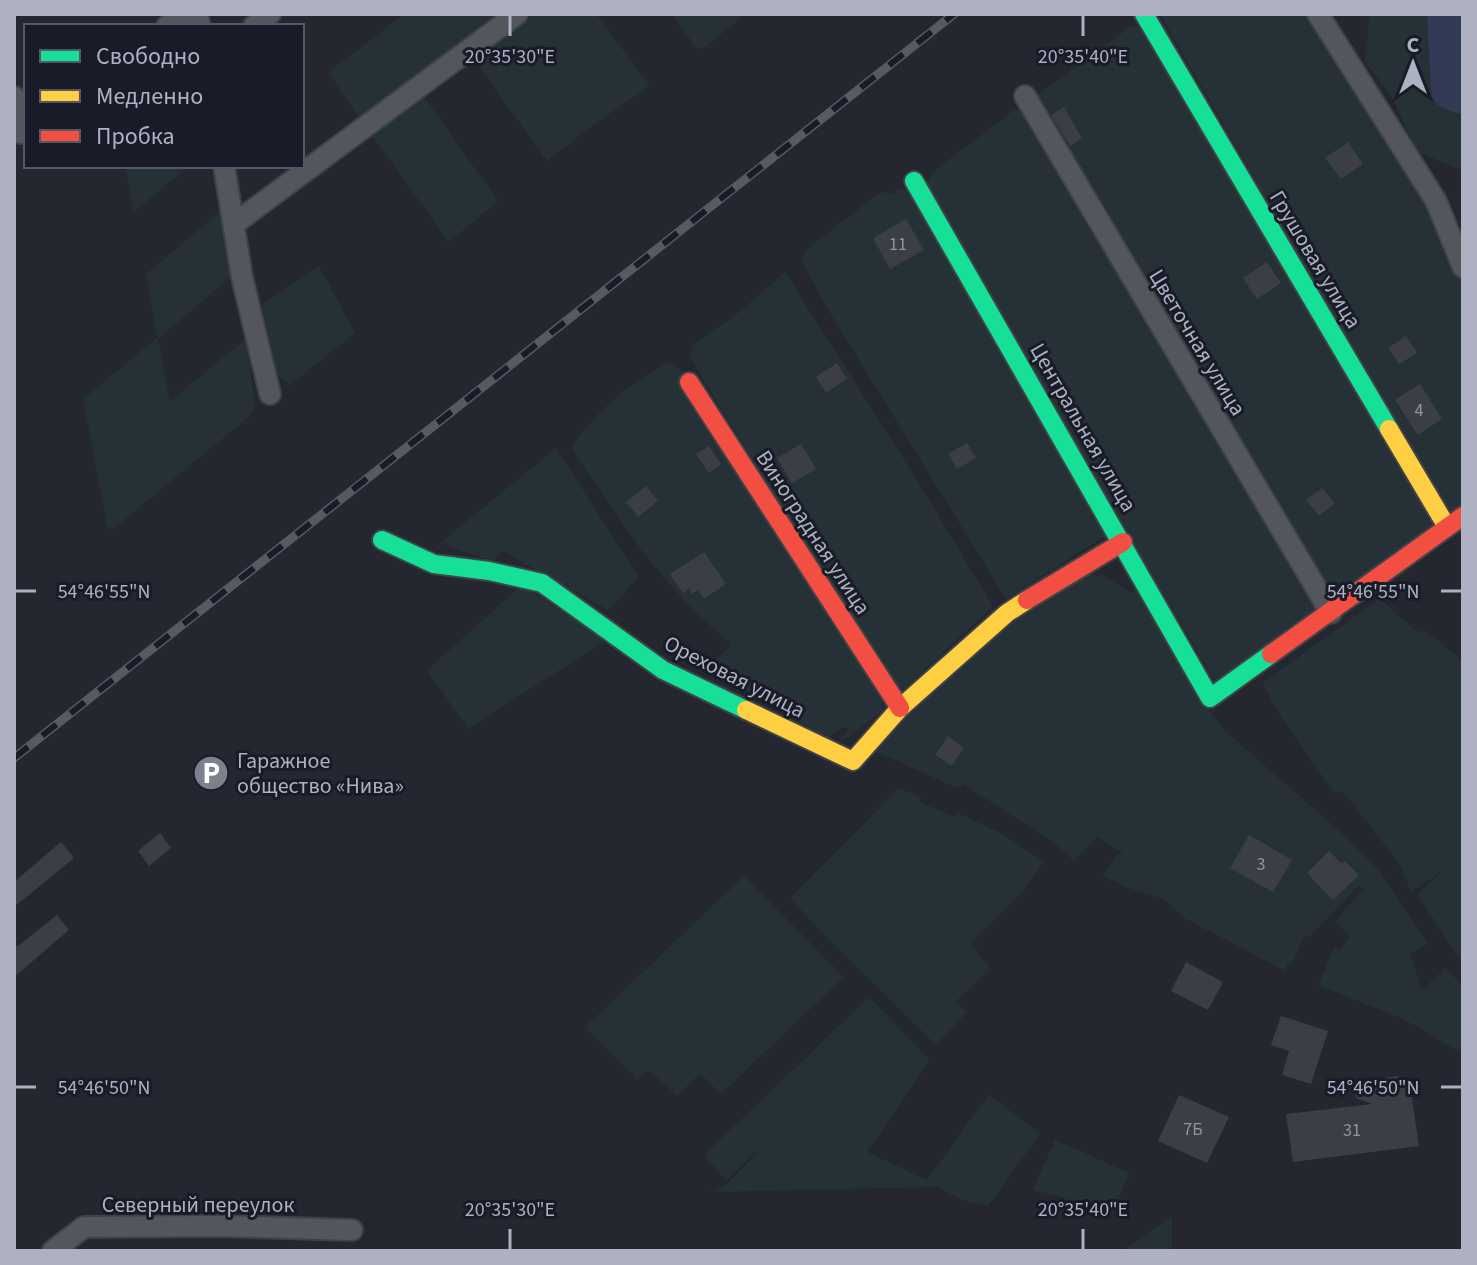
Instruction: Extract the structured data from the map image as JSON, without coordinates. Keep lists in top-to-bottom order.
{
  "streets": {
    "street": [
      "Грушовая улица",
      "Цветочная улица",
      "Центральная улица",
      "Виноградная улица",
      "Ореховая улица",
      "Северный переулок"
    ]
  },
  "crossings": [
    ["Цветочная улица", "Центральная улица"],
    ["Виноградная улица", "Ореховая улица"]
  ],
  "places": {
    "parking": ["Гаражное общество «Нива»"]
  },
  "house_numbers": [
    "11",
    "4",
    "3",
    "7Б",
    "31"
  ],
  "legend": ["Свободно", "Медленно", "Пробка"],
  "north": "top",
  "coordinates": [
    "20°35'30\"E",
    "20°35'40\"E",
    "54°46'55\"N",
    "54°46'50\"N"
  ]
}
